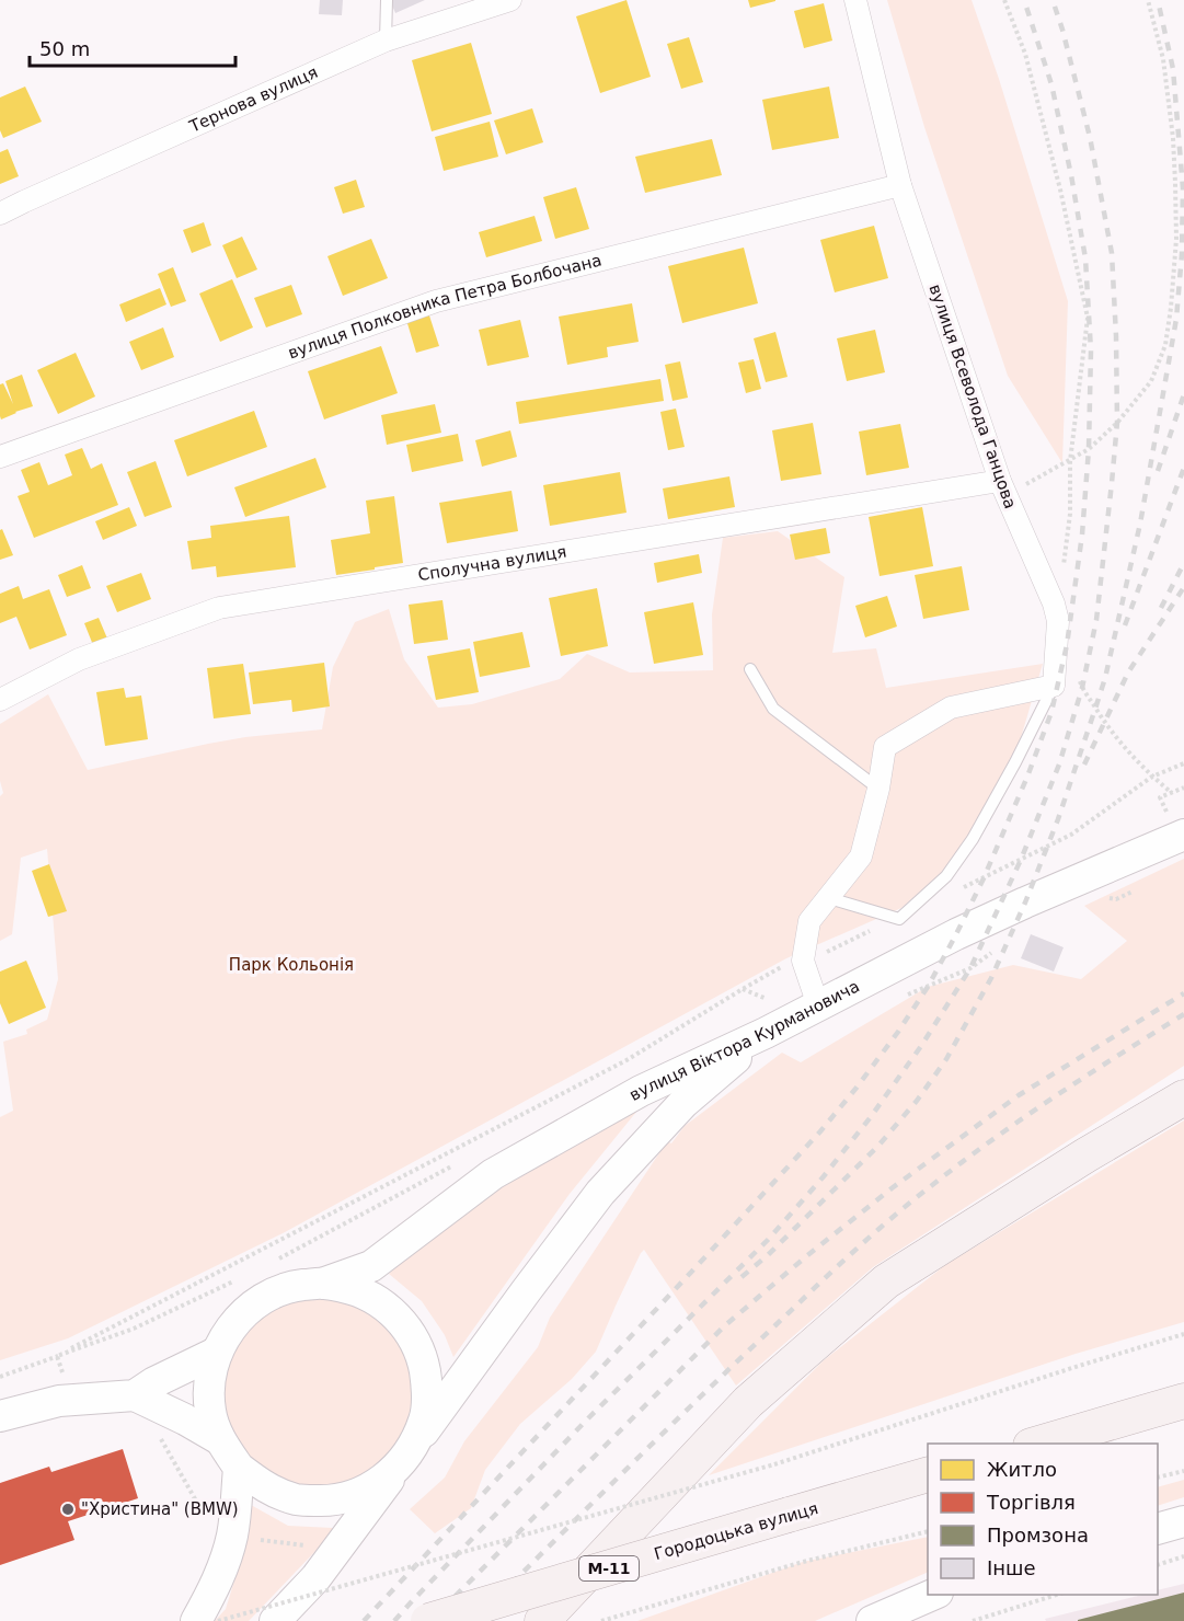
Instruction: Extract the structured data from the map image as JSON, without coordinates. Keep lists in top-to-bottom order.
{
  "streets": {
    "main road": ["Городоцька вулиця", "М-11"],
    "street": [
      "Тернова вулиця",
      "вулиця Полковника Петра Болбочана",
      "вулиця Всеволода Ганцова",
      "Сполучна вулиця",
      "вулиця Віктора Курмановича"
    ]
  },
  "crossings": [
    ["вулиця Полковника Петра Болбочана", "вулиця Всеволода Ганцова"],
    ["вулиця Всеволода Ганцова", "Сполучна вулиця"]
  ],
  "parks": ["Парк Кольонія"],
  "places": ["\"Христина\" (BMW)"],
  "legend": [
    "Житло",
    "Торгівля",
    "Промзона",
    "Інше"
  ],
  "scale_bar": "50 m"
}
